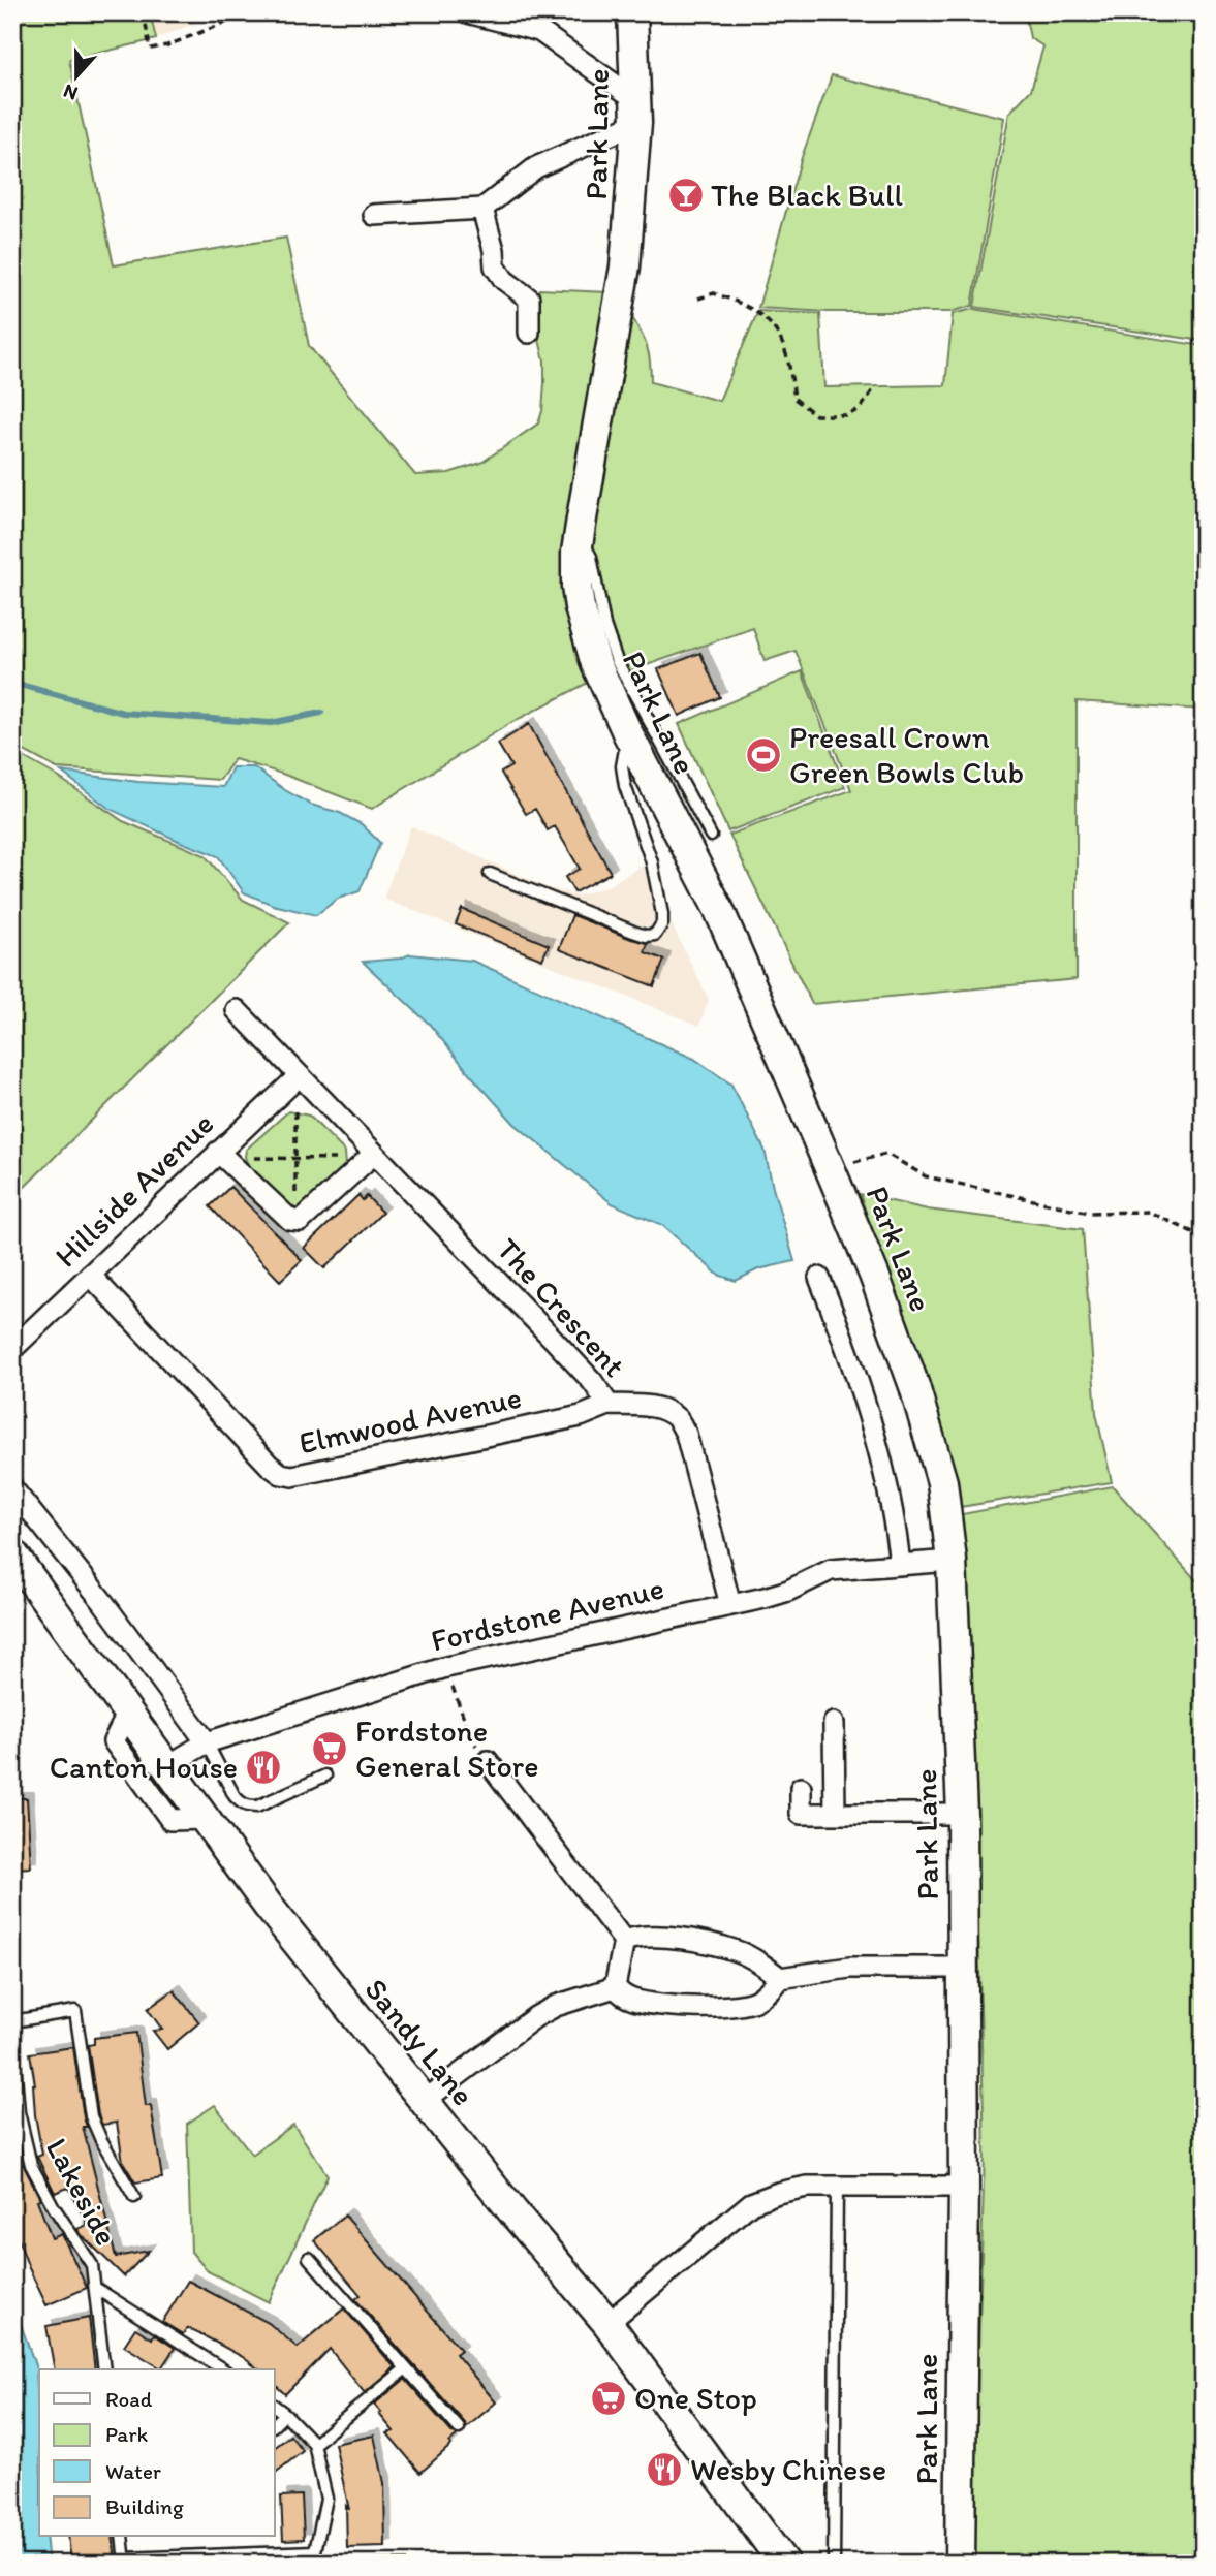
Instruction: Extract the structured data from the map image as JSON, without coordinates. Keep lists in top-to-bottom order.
{
  "streets": {
    "main road": ["Park Lane", "Sandy Lane"],
    "street": [
      "Hillside Avenue",
      "The Crescent",
      "Elmwood Avenue",
      "Fordstone Avenue"
    ],
    "lane": ["Lakeside"]
  },
  "crossings": [
    ["Park Lane", "Fordstone Avenue"],
    ["Hillside Avenue", "The Crescent"],
    ["Hillside Avenue", "Elmwood Avenue"],
    ["The Crescent", "Elmwood Avenue"],
    ["The Crescent", "Fordstone Avenue"],
    ["Fordstone Avenue", "Sandy Lane"]
  ],
  "places": {
    "bar": ["The Black Bull"],
    "sports": ["Preesall Crown Green Bowls Club"],
    "supermarket": ["Fordstone General Store", "One Stop"],
    "restaurant": ["Canton House", "Wesby Chinese"]
  },
  "legend": [
    "Road",
    "Park",
    "Water",
    "Building"
  ],
  "north": "bottom"
}
